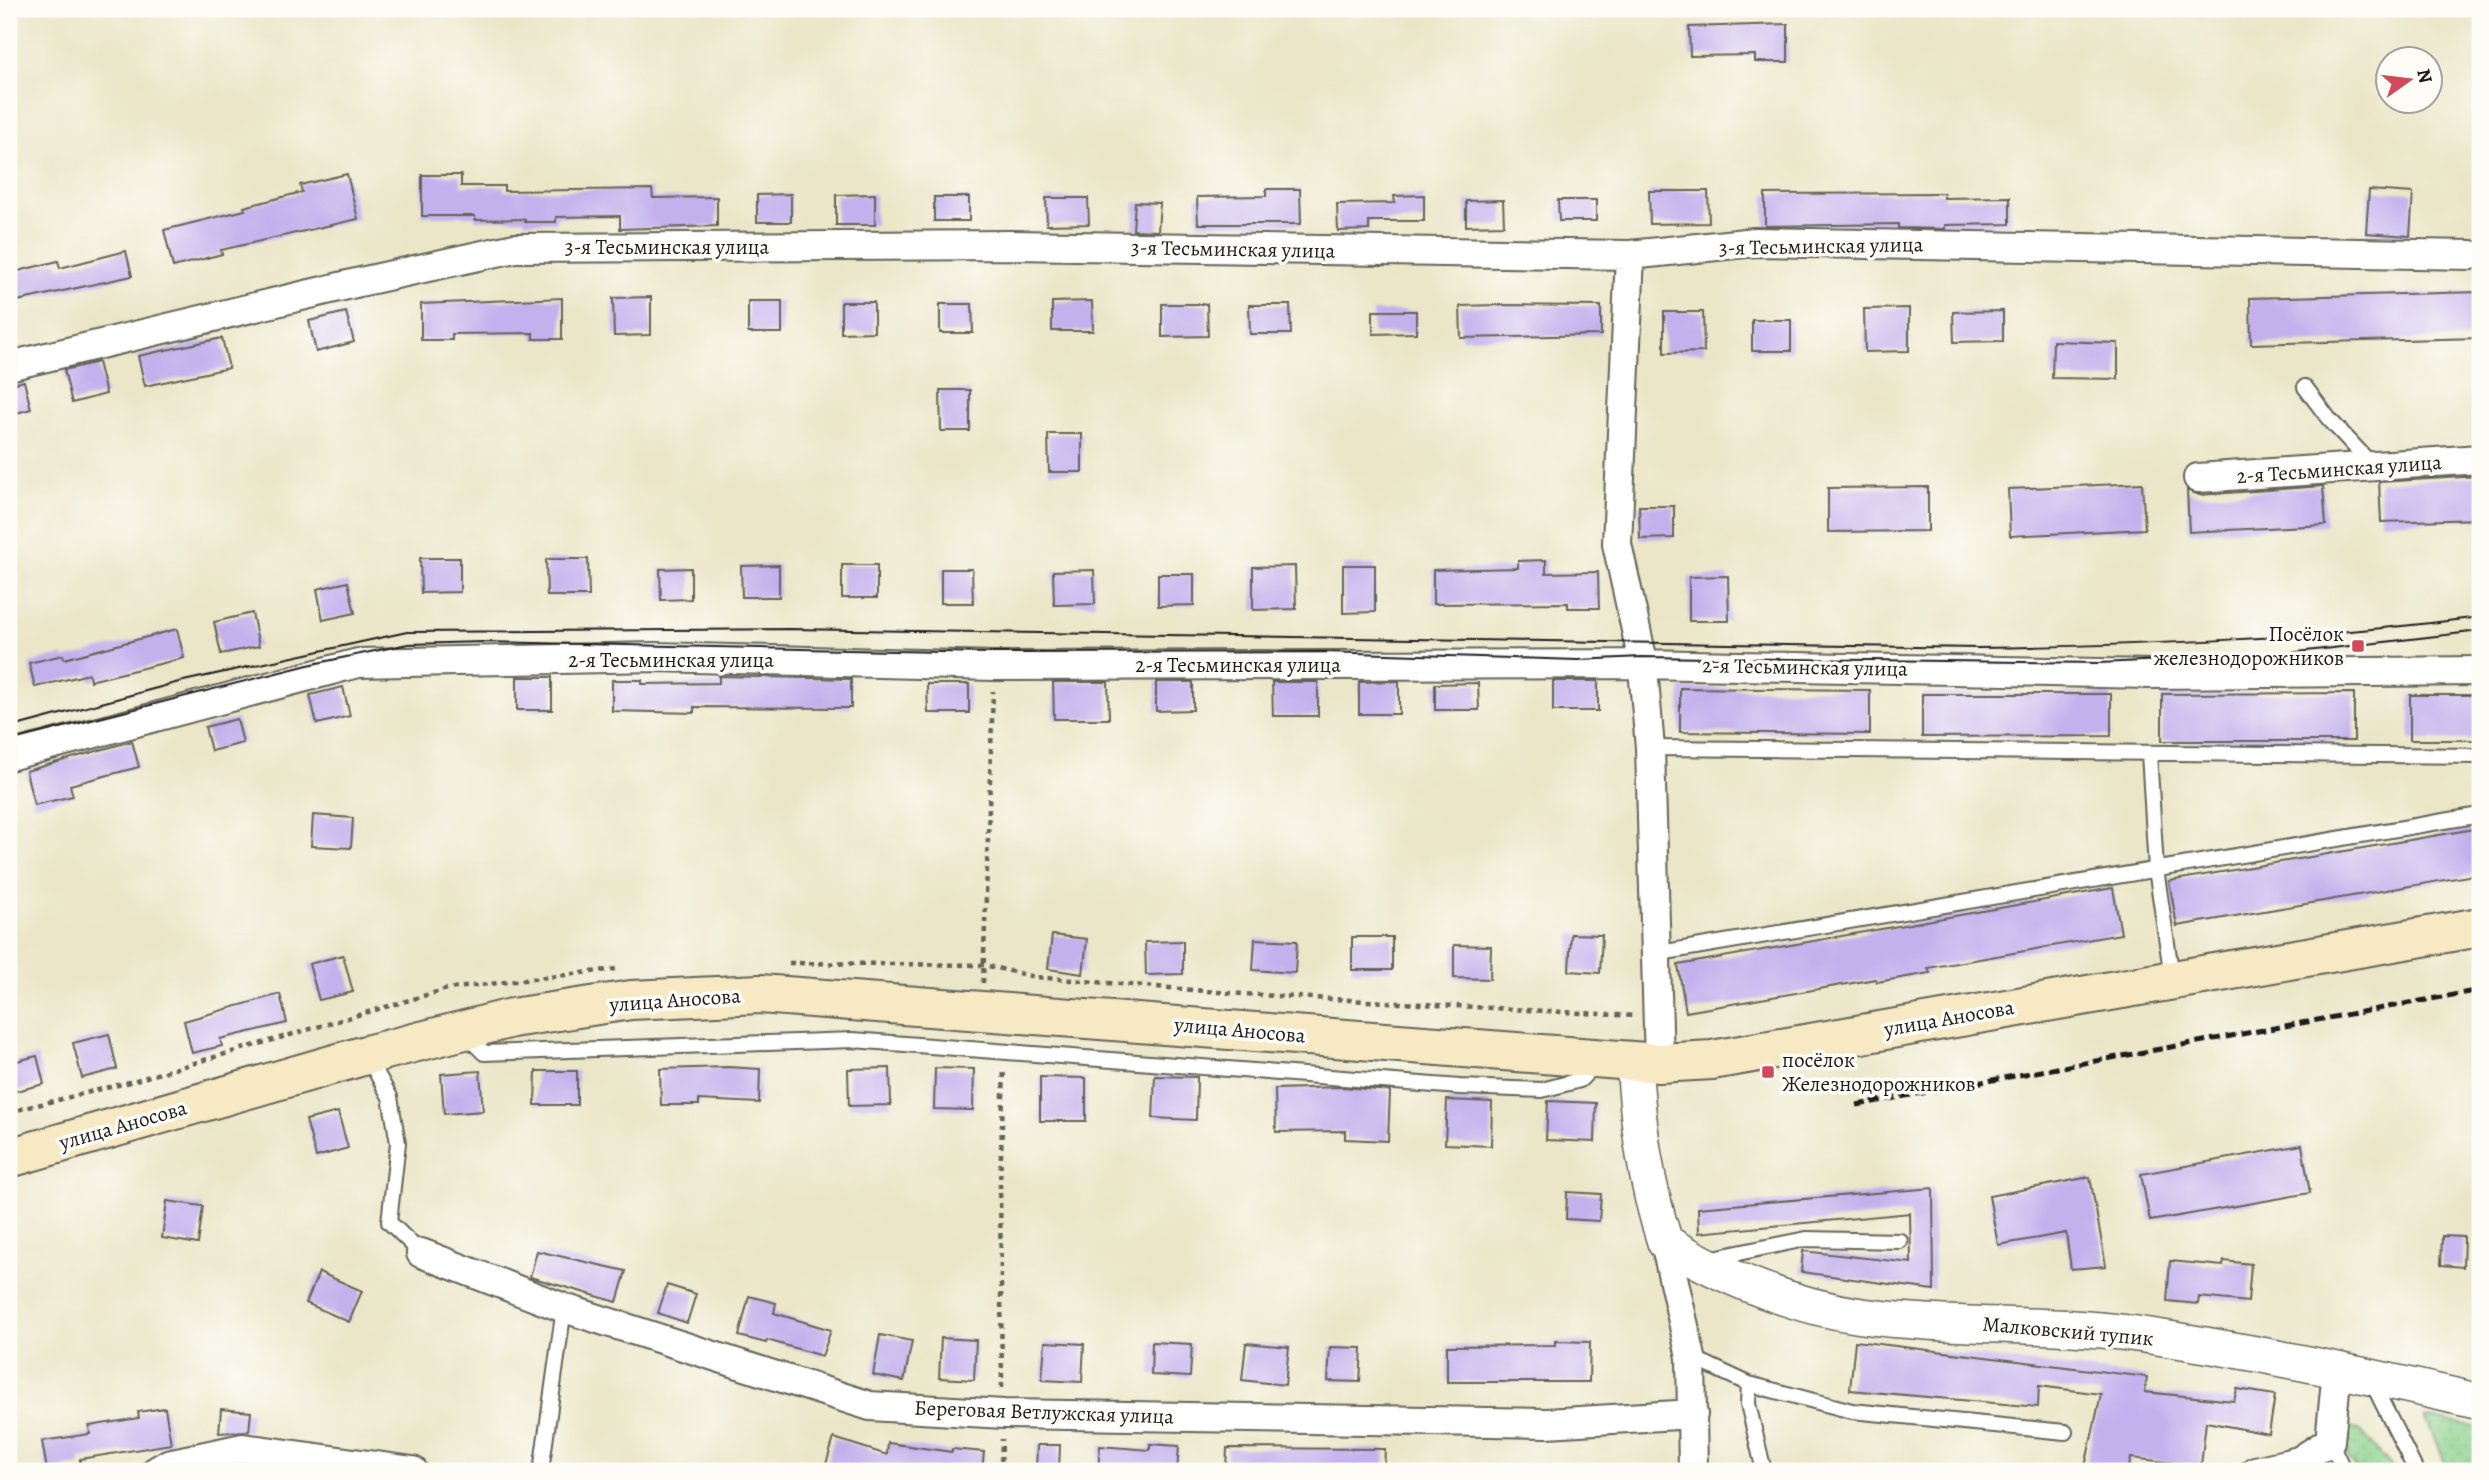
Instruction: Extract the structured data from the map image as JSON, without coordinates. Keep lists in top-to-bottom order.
{
  "streets": {
    "main road": ["улица Аносова"],
    "street": [
      "3-я Тесьминская улица",
      "2-я Тесьминская улица",
      "Малковский тупик",
      "Береговая Ветлужская улица"
    ]
  },
  "places": {
    "transit": ["Посёлок железнодорожников", "посёлок Железнодорожников"]
  },
  "north": "right"
}
